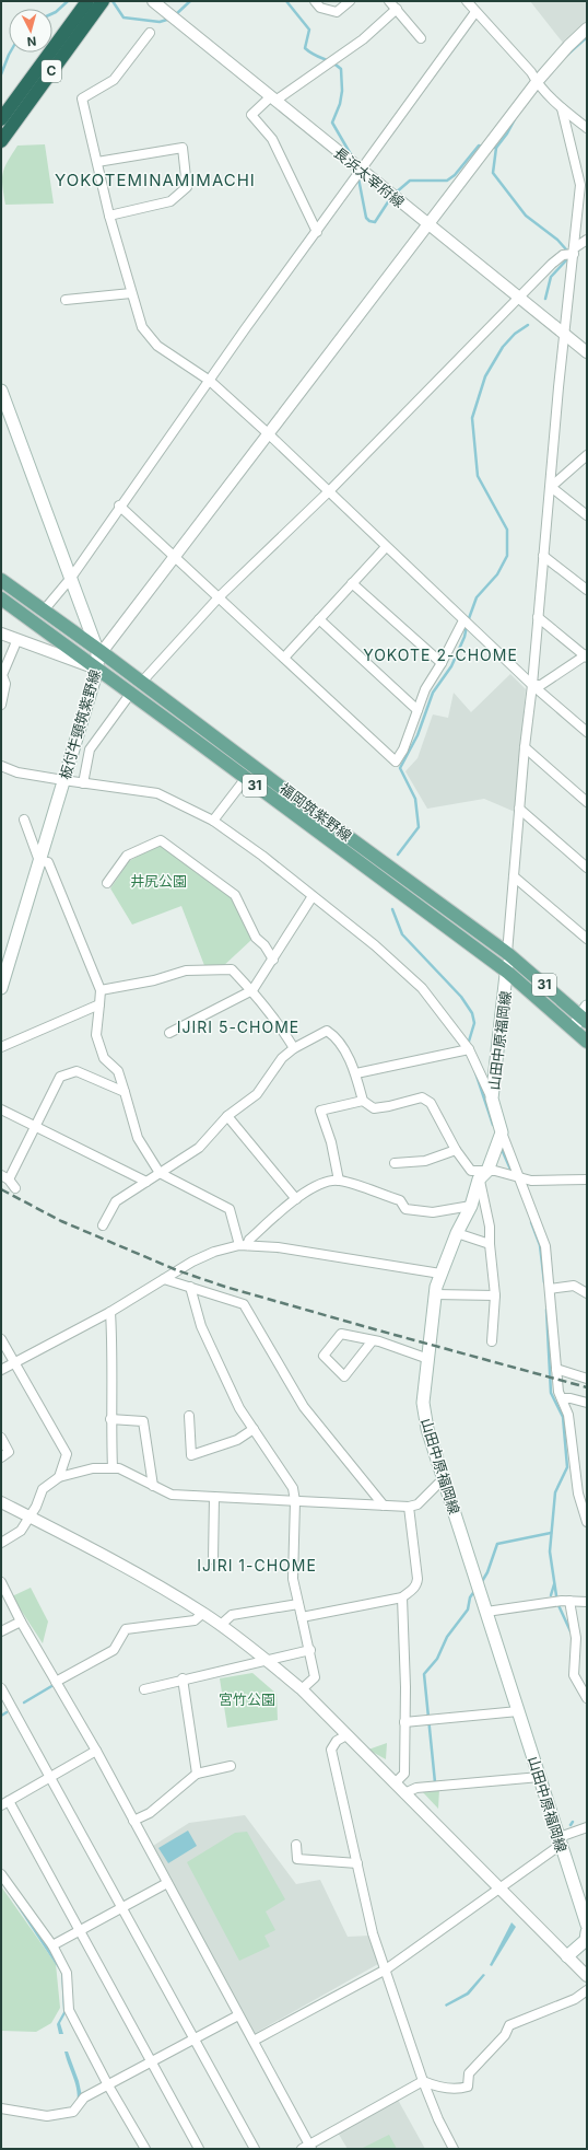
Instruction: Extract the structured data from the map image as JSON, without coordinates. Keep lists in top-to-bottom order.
{
  "streets": {
    "highway": ["C"],
    "main road": [
      "板付牛頸筑紫野線",
      "31",
      "福岡筑紫野線",
      "山田中原福岡線"
    ],
    "street": ["長浜太宰府線"]
  },
  "crossings": [
    ["板付牛頸筑紫野線", "福岡筑紫野線"],
    ["福岡筑紫野線", "山田中原福岡線"]
  ],
  "districts": [
    "YOKOTEMINAMIMACHI",
    "YOKOTE 2-CHOME",
    "IJIRI 5-CHOME",
    "IJIRI 1-CHOME"
  ],
  "parks": ["井尻公園", "宮竹公園"],
  "north": "bottom"
}
